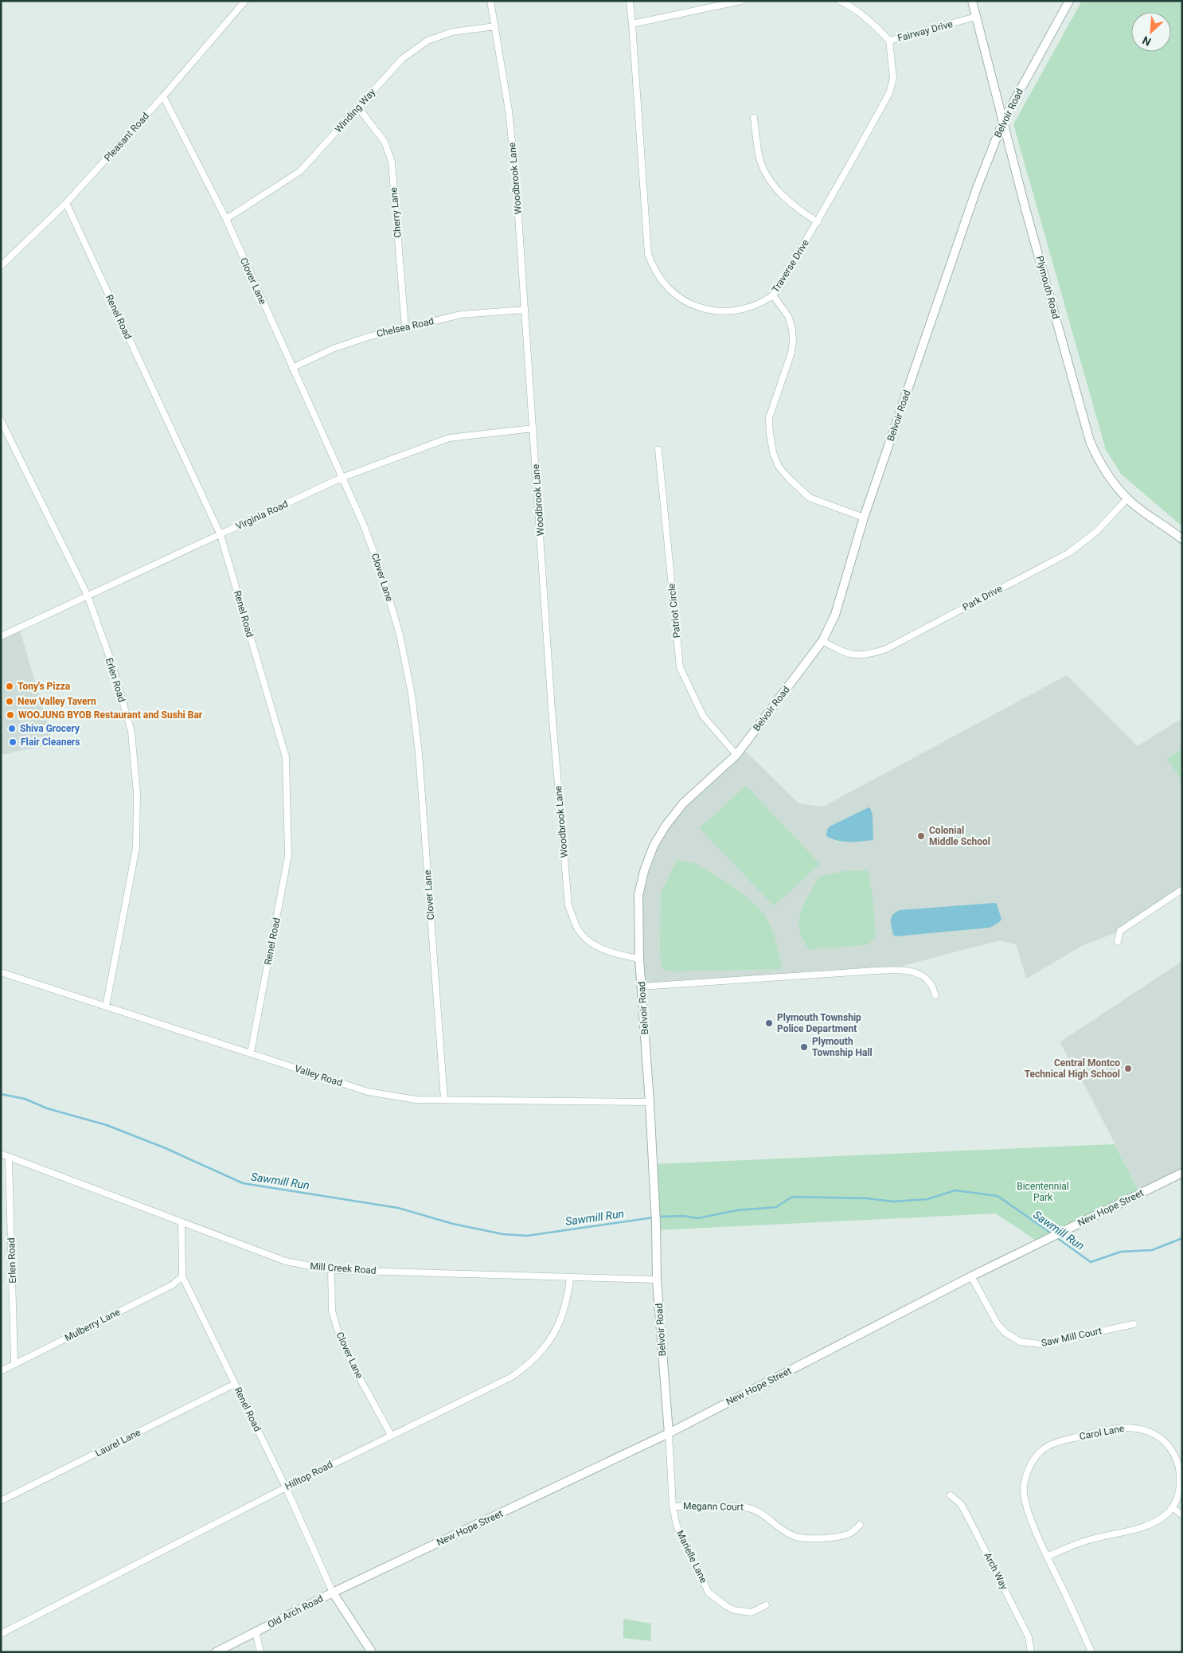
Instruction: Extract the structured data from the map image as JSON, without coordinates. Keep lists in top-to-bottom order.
{
  "streets": {
    "street": [
      "Fairway Drive",
      "Winding Way",
      "Belvoir Road",
      "Pleasant Road",
      "Woodbrook Lane",
      "Cherry Lane",
      "Traverse Drive",
      "Clover Lane",
      "Plymouth Road",
      "Renel Road",
      "Chelsea Road",
      "Virginia Road",
      "Park Drive",
      "Patriot Circle",
      "Erlen Road",
      "Valley Road",
      "New Hope Street",
      "Mill Creek Road",
      "Mulberry Lane",
      "Saw Mill Court",
      "Carol Lane",
      "Laurel Lane",
      "Hilltop Road",
      "Megann Court",
      "Marielle Lane",
      "Arch Way",
      "Old Arch Road"
    ]
  },
  "crossings": [
    ["Fairway Drive", "Traverse Drive"],
    ["Fairway Drive", "Plymouth Road"],
    ["Winding Way", "Woodbrook Lane"],
    ["Winding Way", "Cherry Lane"],
    ["Winding Way", "Clover Lane"],
    ["Belvoir Road", "Woodbrook Lane"],
    ["Belvoir Road", "Plymouth Road"],
    ["Belvoir Road", "Park Drive"],
    ["Belvoir Road", "Patriot Circle"],
    ["Belvoir Road", "Valley Road"],
    ["Belvoir Road", "New Hope Street"],
    ["Belvoir Road", "Mill Creek Road"],
    ["Belvoir Road", "Marielle Lane"],
    ["Pleasant Road", "Clover Lane"],
    ["Pleasant Road", "Renel Road"],
    ["Woodbrook Lane", "Chelsea Road"],
    ["Woodbrook Lane", "Virginia Road"],
    ["Cherry Lane", "Chelsea Road"],
    ["Clover Lane", "Chelsea Road"],
    ["Clover Lane", "Virginia Road"],
    ["Clover Lane", "Valley Road"],
    ["Clover Lane", "Mill Creek Road"],
    ["Clover Lane", "Hilltop Road"],
    ["Plymouth Road", "Park Drive"],
    ["Renel Road", "Virginia Road"],
    ["Renel Road", "Valley Road"],
    ["Renel Road", "New Hope Street"],
    ["Renel Road", "Mill Creek Road"],
    ["Renel Road", "Mulberry Lane"],
    ["Renel Road", "Laurel Lane"],
    ["Renel Road", "Hilltop Road"],
    ["Renel Road", "Old Arch Road"],
    ["Virginia Road", "Erlen Road"],
    ["Erlen Road", "Valley Road"],
    ["Erlen Road", "Mill Creek Road"],
    ["Erlen Road", "Mulberry Lane"],
    ["New Hope Street", "Saw Mill Court"],
    ["New Hope Street", "Marielle Lane"],
    ["New Hope Street", "Old Arch Road"],
    ["Mill Creek Road", "Hilltop Road"],
    ["Megann Court", "Marielle Lane"]
  ],
  "water": ["Sawmill Run"],
  "parks": ["Bicentennial Park"],
  "places": [
    "Tony's Pizza",
    "New Valley Tavern",
    "WOOJUNG BYOB Restaurant and Sushi Bar",
    "Shiva Grocery",
    "Flair Cleaners",
    "Colonial Middle School",
    "Plymouth Township Police Department",
    "Plymouth Township Hall",
    "Central Montco Technical High School"
  ],
  "north": "bottom left"
}
